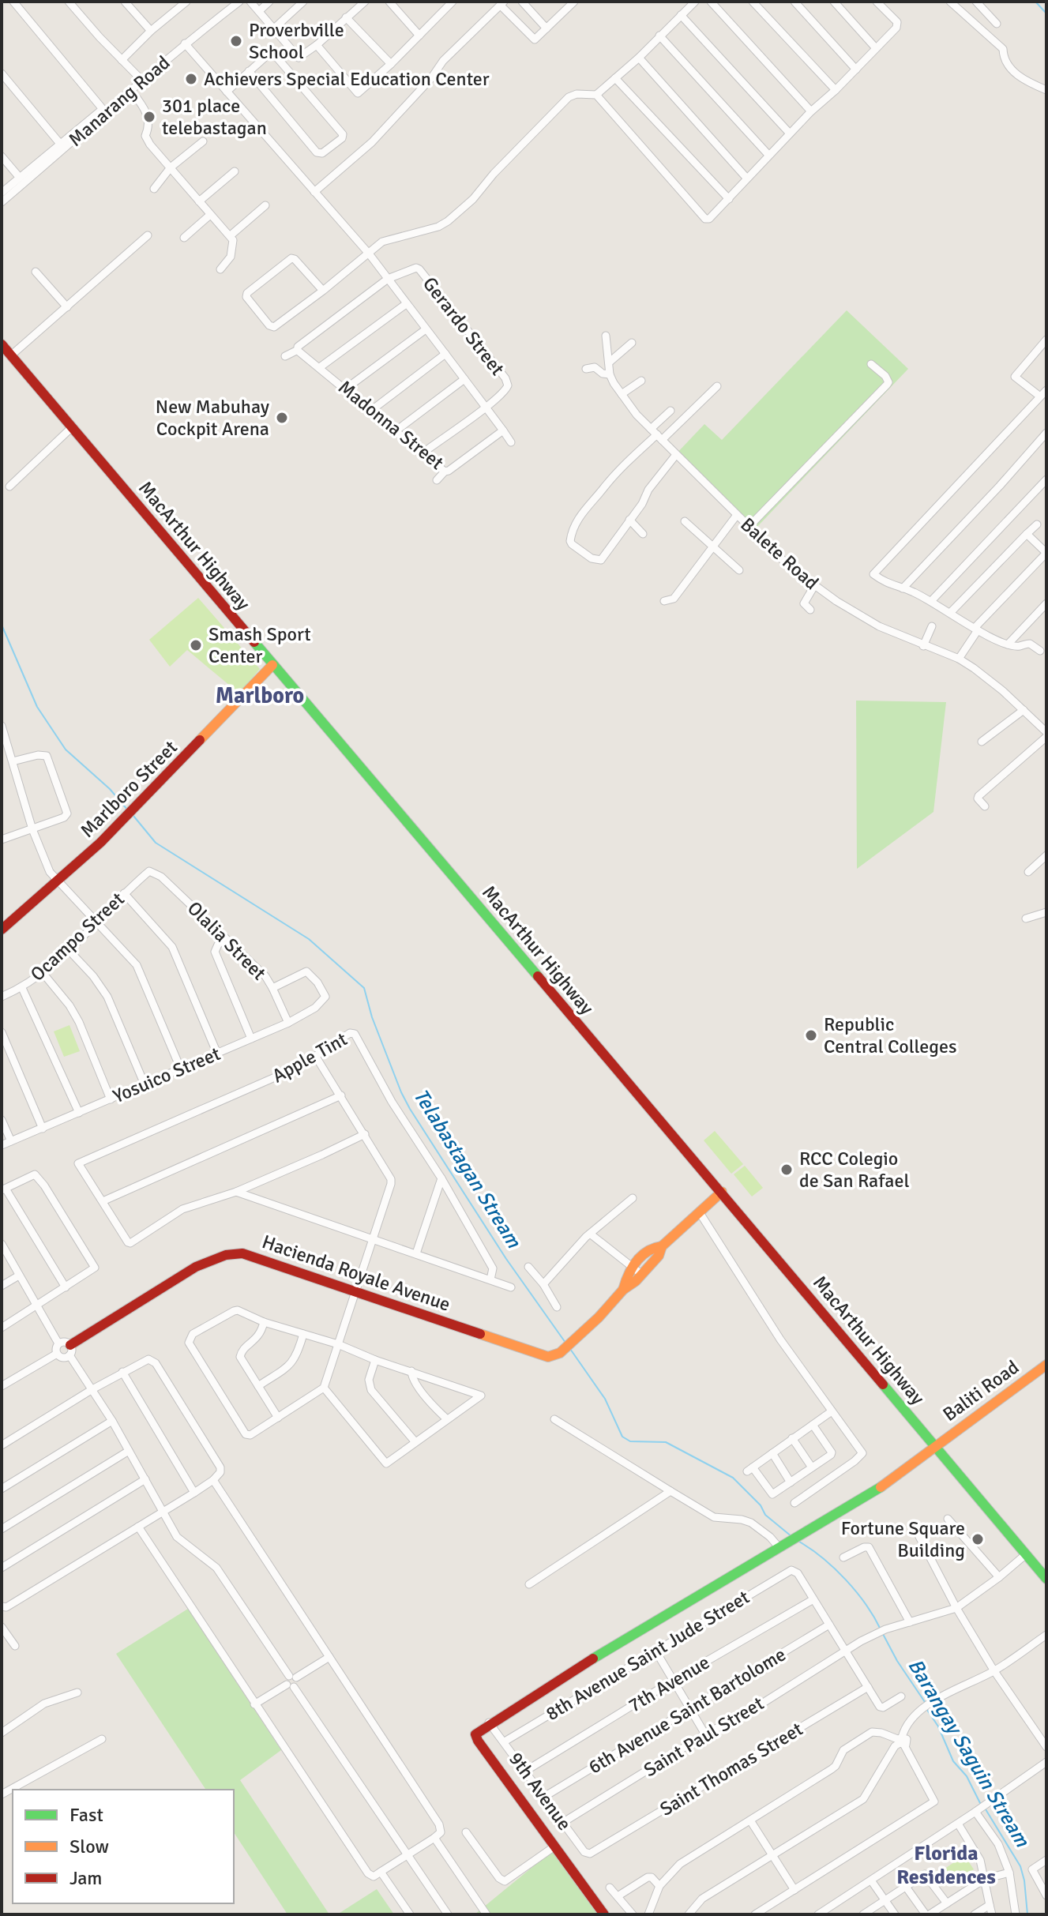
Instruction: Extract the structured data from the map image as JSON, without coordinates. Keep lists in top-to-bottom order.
{
  "streets": {
    "main road": [
      "MacArthur Highway",
      "Marlboro Street",
      "Hacienda Royale Avenue",
      "Baliti Road"
    ],
    "street": [
      "Manarang Road",
      "Gerardo Street",
      "Madonna Street",
      "Balete Road",
      "Ocampo Street",
      "Olalia Street",
      "Apple Tint",
      "Yosuico Street",
      "8th Avenue Saint Jude Street",
      "7th Avenue",
      "6th Avenue Saint Bartolome",
      "Saint Paul Street",
      "Saint Thomas Street",
      "9th Avenue"
    ]
  },
  "crossings": [
    ["MacArthur Highway", "Marlboro Street"],
    ["MacArthur Highway", "Hacienda Royale Avenue"],
    ["MacArthur Highway", "Baliti Road"],
    ["MacArthur Highway", "Saint Paul Street"],
    ["Ocampo Street", "Olalia Street"],
    ["Olalia Street", "Yosuico Street"],
    ["Baliti Road", "9th Avenue"],
    ["8th Avenue Saint Jude Street", "7th Avenue"],
    ["8th Avenue Saint Jude Street", "9th Avenue"],
    ["7th Avenue", "9th Avenue"],
    ["6th Avenue Saint Bartolome", "9th Avenue"],
    ["Saint Paul Street", "9th Avenue"],
    ["Saint Thomas Street", "9th Avenue"]
  ],
  "districts": ["Marlboro", "Florida Residences"],
  "water": ["Telabastagan Stream", "Barangay Saguin Stream"],
  "places": [
    "Proverbville School",
    "Achievers Special Education Center",
    "301 place telebastagan",
    "New Mabuhay Cockpit Arena",
    "Smash Sport Center",
    "Republic Central Colleges",
    "RCC Colegio de San Rafael",
    "Fortune Square Building"
  ],
  "legend": ["Fast", "Slow", "Jam"]
}
